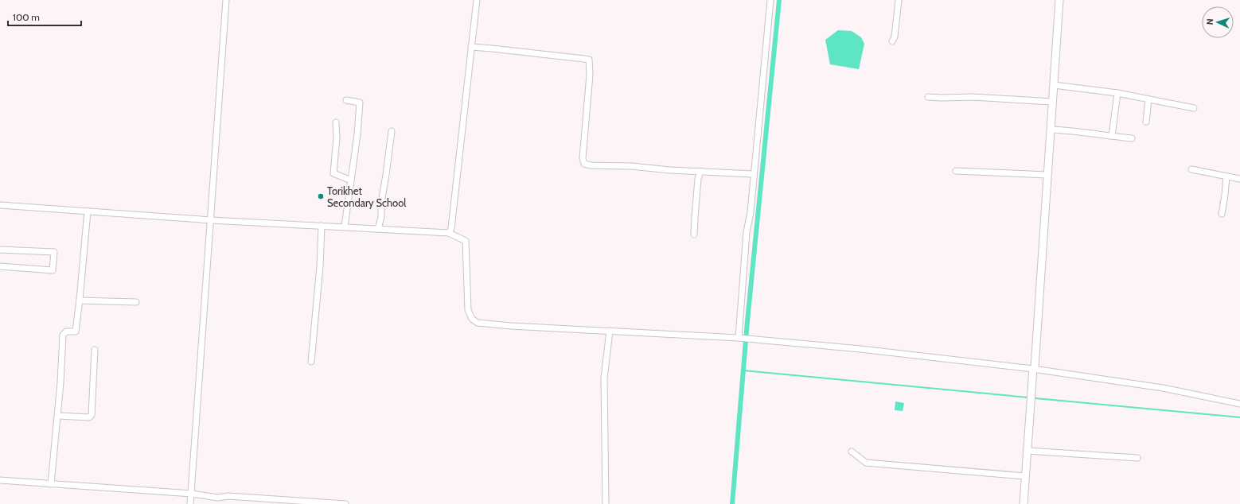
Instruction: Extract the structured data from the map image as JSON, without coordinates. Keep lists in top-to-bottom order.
{
  "places": ["Torikhet Secondary School"],
  "scale_bar": "100 m",
  "north": "left"
}
